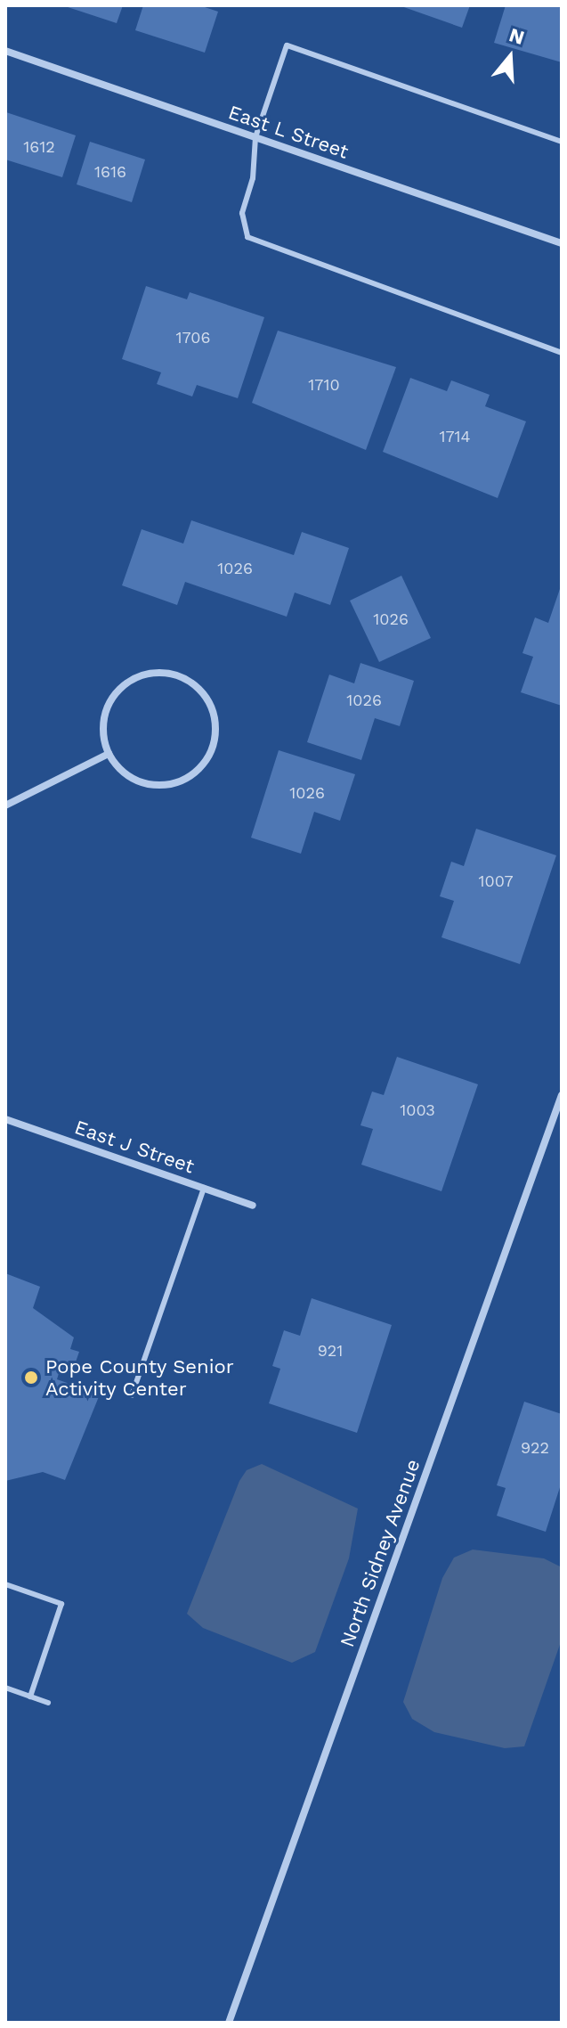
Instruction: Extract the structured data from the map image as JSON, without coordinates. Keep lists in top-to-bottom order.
{
  "streets": {
    "street": ["East L Street", "East J Street", "North Sidney Avenue"]
  },
  "places": ["Pope County Senior Activity Center"],
  "house_numbers": [
    "1612",
    "1616",
    "1706",
    "1710",
    "1714",
    "1026",
    "1026",
    "1026",
    "1026",
    "1007",
    "1003",
    "921",
    "922"
  ],
  "north": "top"
}
